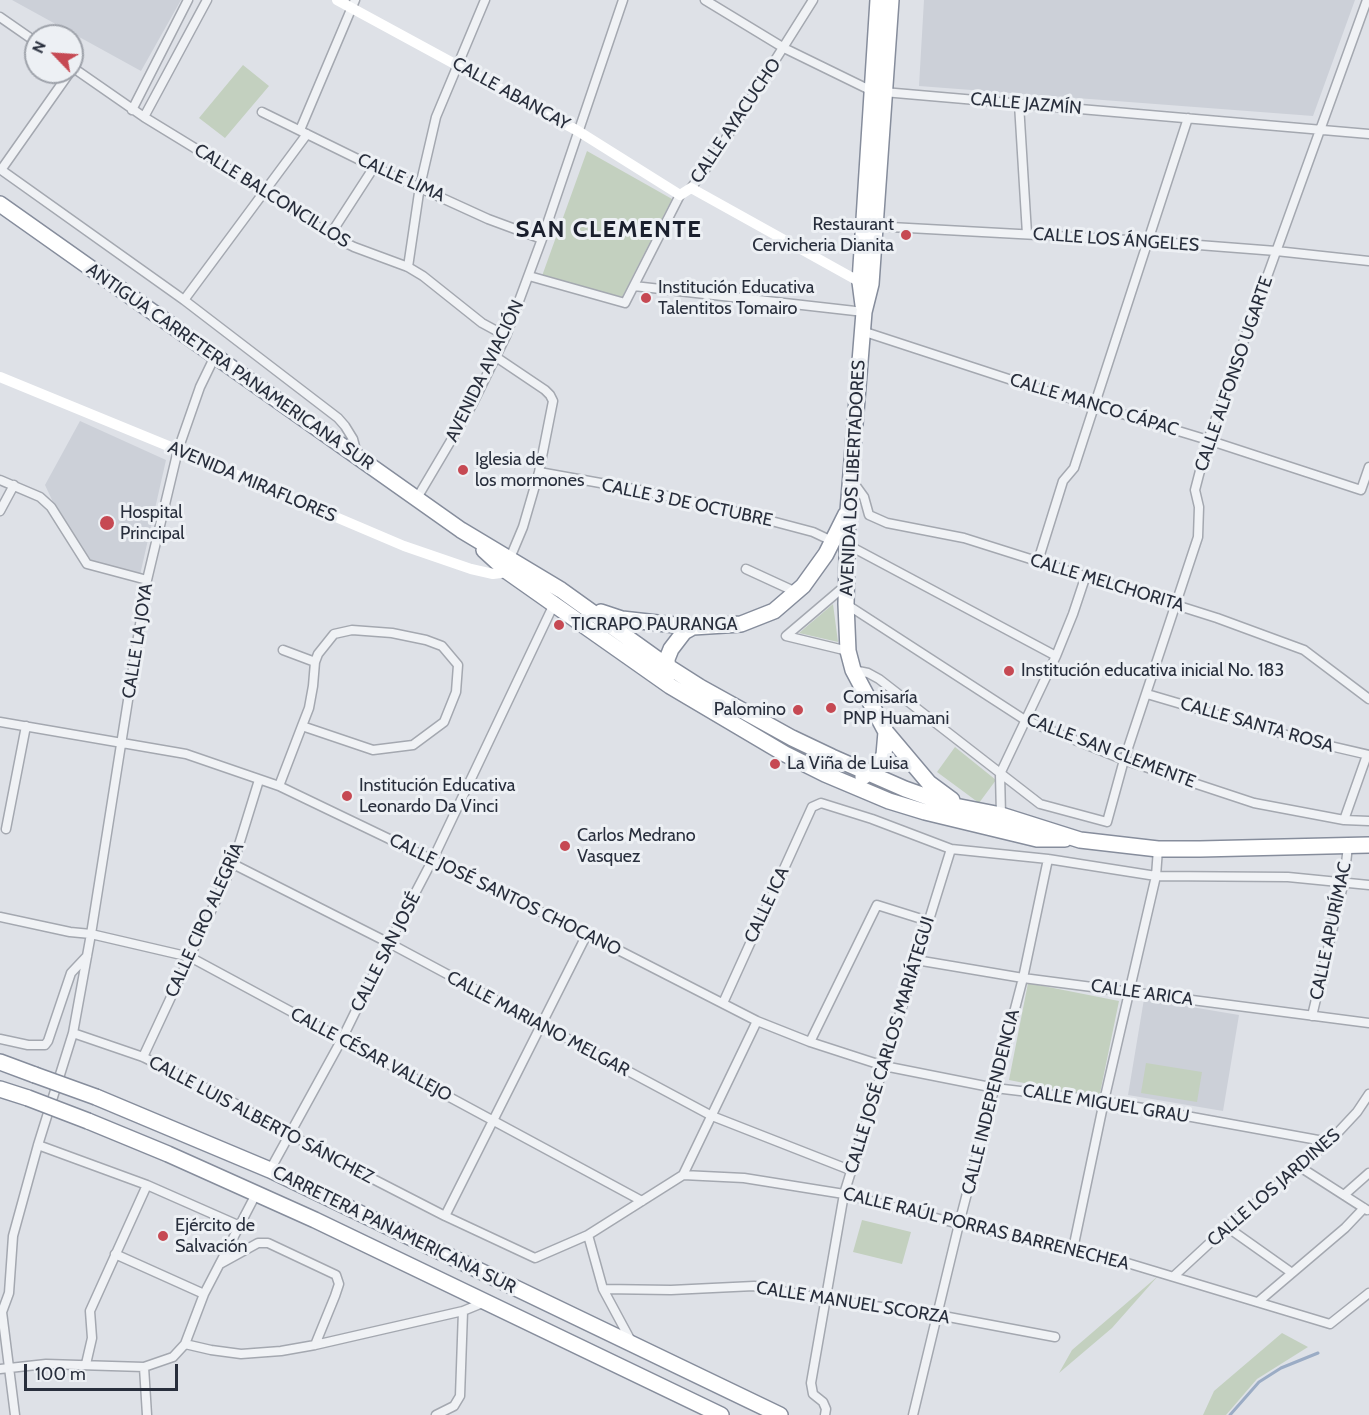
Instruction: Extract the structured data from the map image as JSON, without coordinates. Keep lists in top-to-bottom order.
{
  "streets": {
    "highway": ["ANTIGUA CARRETERA PANAMERICANA SUR", "AVENIDA LOS LIBERTADORES", "CARRETERA PANAMERICANA SUR"],
    "street": [
      "CALLE ABANCAY",
      "CALLE JAZMÍN",
      "CALLE AYACUCHO",
      "CALLE LIMA",
      "CALLE BALCONCILLOS",
      "CALLE LOS ÁNGELES",
      "AVENIDA AVIACIÓN",
      "CALLE ALFONSO UGARTE",
      "CALLE MANCO CÁPAC",
      "AVENIDA MIRAFLORES",
      "CALLE 3 DE OCTUBRE",
      "CALLE MELCHORITA",
      "CALLE LA JOYA",
      "CALLE SANTA ROSA",
      "CALLE SAN CLEMENTE",
      "CALLE JOSÉ SANTOS CHOCANO",
      "CALLE ICA",
      "CALLE CIRO ALEGRÍA",
      "CALLE APURÍMAC",
      "CALLE SAN JOSÉ",
      "CALLE ARICA",
      "CALLE MARIANO MELGAR",
      "CALLE JOSÉ CARLOS MARIÁTEGUI",
      "CALLE CÉSAR VALLEJO",
      "CALLE INDEPENDENCIA",
      "CALLE MIGUEL GRAU",
      "CALLE LUIS ALBERTO SÁNCHEZ",
      "CALLE LOS JARDINES",
      "CALLE RAÚL PORRAS BARRENECHEA",
      "CALLE MANUEL SCORZA"
    ]
  },
  "crossings": [
    ["CALLE ABANCAY", "CALLE AYACUCHO"],
    ["CALLE ABANCAY", "AVENIDA AVIACIÓN"],
    ["CALLE JAZMÍN", "CALLE AYACUCHO"],
    ["CALLE JAZMÍN", "CALLE ALFONSO UGARTE"],
    ["CALLE JAZMÍN", "AVENIDA LOS LIBERTADORES"],
    ["CALLE AYACUCHO", "AVENIDA AVIACIÓN"],
    ["CALLE LIMA", "AVENIDA AVIACIÓN"],
    ["CALLE BALCONCILLOS", "AVENIDA AVIACIÓN"],
    ["CALLE LOS ÁNGELES", "CALLE ALFONSO UGARTE"],
    ["CALLE LOS ÁNGELES", "AVENIDA LOS LIBERTADORES"],
    ["ANTIGUA CARRETERA PANAMERICANA SUR", "AVENIDA AVIACIÓN"],
    ["ANTIGUA CARRETERA PANAMERICANA SUR", "AVENIDA LOS LIBERTADORES"],
    ["ANTIGUA CARRETERA PANAMERICANA SUR", "AVENIDA MIRAFLORES"],
    ["ANTIGUA CARRETERA PANAMERICANA SUR", "CALLE LA JOYA"],
    ["ANTIGUA CARRETERA PANAMERICANA SUR", "CALLE APURÍMAC"],
    ["ANTIGUA CARRETERA PANAMERICANA SUR", "CALLE SAN JOSÉ"],
    ["CALLE ALFONSO UGARTE", "CALLE MANCO CÁPAC"],
    ["CALLE ALFONSO UGARTE", "CALLE MELCHORITA"],
    ["CALLE ALFONSO UGARTE", "CALLE SANTA ROSA"],
    ["CALLE ALFONSO UGARTE", "CALLE SAN CLEMENTE"],
    ["CALLE MANCO CÁPAC", "AVENIDA LOS LIBERTADORES"],
    ["AVENIDA LOS LIBERTADORES", "CALLE 3 DE OCTUBRE"],
    ["AVENIDA LOS LIBERTADORES", "CALLE MELCHORITA"],
    ["AVENIDA LOS LIBERTADORES", "CALLE SAN CLEMENTE"],
    ["AVENIDA MIRAFLORES", "CALLE LA JOYA"],
    ["CALLE LA JOYA", "CALLE JOSÉ SANTOS CHOCANO"],
    ["CALLE LA JOYA", "CALLE CÉSAR VALLEJO"],
    ["CALLE LA JOYA", "CALLE LUIS ALBERTO SÁNCHEZ"],
    ["CALLE JOSÉ SANTOS CHOCANO", "CALLE ICA"],
    ["CALLE JOSÉ SANTOS CHOCANO", "CALLE CIRO ALEGRÍA"],
    ["CALLE JOSÉ SANTOS CHOCANO", "CALLE SAN JOSÉ"],
    ["CALLE JOSÉ SANTOS CHOCANO", "CALLE JOSÉ CARLOS MARIÁTEGUI"],
    ["CALLE JOSÉ SANTOS CHOCANO", "CALLE MIGUEL GRAU"],
    ["CALLE ICA", "CALLE JOSÉ CARLOS MARIÁTEGUI"],
    ["CALLE CIRO ALEGRÍA", "CALLE MARIANO MELGAR"],
    ["CALLE CIRO ALEGRÍA", "CALLE CÉSAR VALLEJO"],
    ["CALLE CIRO ALEGRÍA", "CALLE LUIS ALBERTO SÁNCHEZ"],
    ["CALLE APURÍMAC", "CALLE ARICA"],
    ["CALLE SAN JOSÉ", "CALLE MARIANO MELGAR"],
    ["CALLE SAN JOSÉ", "CALLE CÉSAR VALLEJO"],
    ["CALLE SAN JOSÉ", "CALLE LUIS ALBERTO SÁNCHEZ"],
    ["CALLE SAN JOSÉ", "CARRETERA PANAMERICANA SUR"],
    ["CALLE ARICA", "CALLE JOSÉ CARLOS MARIÁTEGUI"],
    ["CALLE ARICA", "CALLE INDEPENDENCIA"],
    ["CALLE MARIANO MELGAR", "CALLE JOSÉ CARLOS MARIÁTEGUI"],
    ["CALLE JOSÉ CARLOS MARIÁTEGUI", "CALLE MIGUEL GRAU"],
    ["CALLE JOSÉ CARLOS MARIÁTEGUI", "CALLE RAÚL PORRAS BARRENECHEA"],
    ["CALLE JOSÉ CARLOS MARIÁTEGUI", "CALLE MANUEL SCORZA"],
    ["CALLE INDEPENDENCIA", "CALLE MIGUEL GRAU"],
    ["CALLE INDEPENDENCIA", "CALLE RAÚL PORRAS BARRENECHEA"],
    ["CALLE INDEPENDENCIA", "CALLE MANUEL SCORZA"],
    ["CALLE MIGUEL GRAU", "CALLE LOS JARDINES"],
    ["CALLE LOS JARDINES", "CALLE RAÚL PORRAS BARRENECHEA"]
  ],
  "districts": ["SAN CLEMENTE"],
  "places": [
    "Restaurant Cervicheria Dianita",
    "Institución Educativa Talentitos Tomairo",
    "Iglesia de los mormones",
    "Hospital Principal",
    "TICRAPO PAURANGA",
    "Institución educativa inicial No. 183",
    "Comisaría PNP Huamani",
    "Palomino",
    "La Viña de Luisa",
    "Institución Educativa Leonardo Da Vinci",
    "Carlos Medrano Vasquez",
    "Ejército de Salvación"
  ],
  "scale_bar": "100 m",
  "north": "top left"
}
